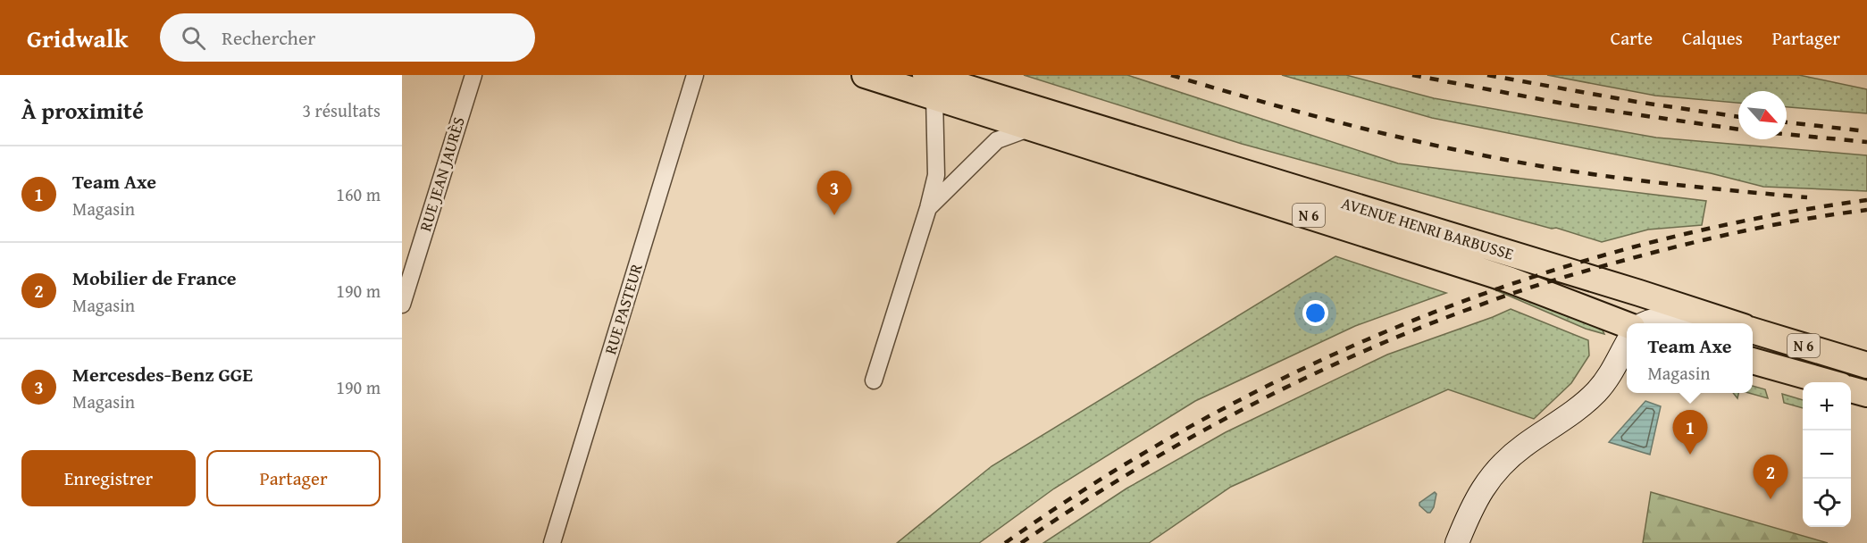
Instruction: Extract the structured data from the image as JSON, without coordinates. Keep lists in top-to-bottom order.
{
  "streets": {
    "main road": ["N 6", "AVENUE HENRI BARBUSSE"],
    "street": ["RUE JEAN JAURÈS", "RUE PASTEUR"]
  },
  "north": "bottom right",
  "page": {
    "header": "Gridwalk",
    "search": "Rechercher",
    "nav": ["Carte", "Calques", "Partager"],
    "heading": ["À proximité", "3 résultats"],
    "list": [
      {
        "mark": "1",
        "name": "Team Axe",
        "note": "Magasin",
        "value": "160 m"
      },
      {
        "mark": "2",
        "name": "Mobilier de France",
        "note": "Magasin",
        "value": "190 m"
      },
      {
        "mark": "3",
        "name": "Mercesdes-Benz GGE",
        "note": "Magasin",
        "value": "190 m"
      }
    ],
    "pins": ["3", "1", "2"],
    "popup": ["Team Axe", "Magasin"],
    "map_buttons": ["+", "−"],
    "buttons": ["Enregistrer", "Partager"]
  }
}
